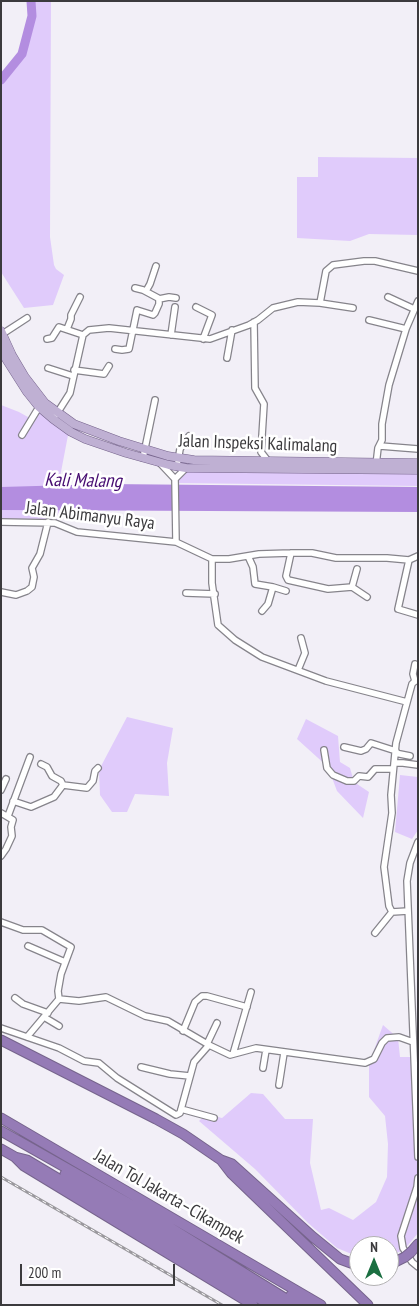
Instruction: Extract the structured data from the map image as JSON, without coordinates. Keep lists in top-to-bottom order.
{
  "streets": {
    "highway": ["Jalan Tol Jakarta–Cikampek"],
    "main road": ["Jalan Inspeksi Kalimalang"],
    "street": ["Jalan Abimanyu Raya"]
  },
  "water": ["Kali Malang"],
  "scale_bar": "200 m",
  "north": "top"
}
